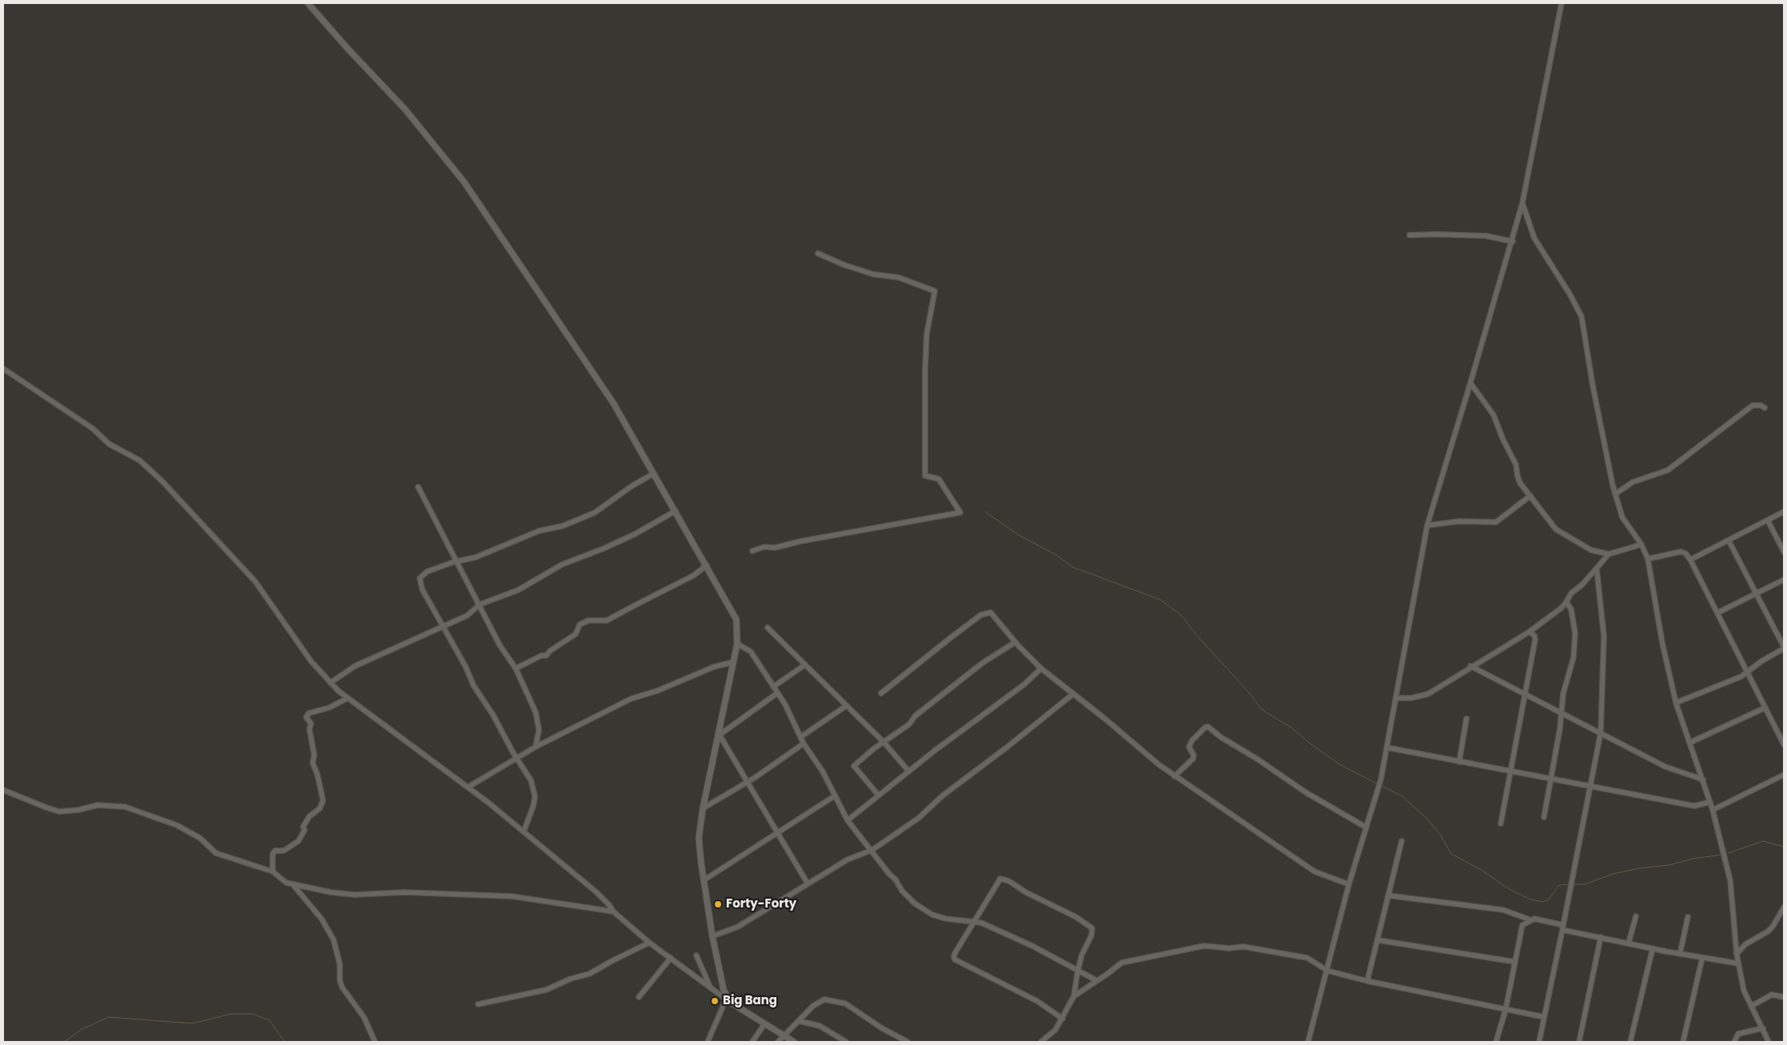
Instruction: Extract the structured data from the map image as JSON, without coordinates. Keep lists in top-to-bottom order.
{
  "places": ["Forty-Forty", "Big Bang"]
}
